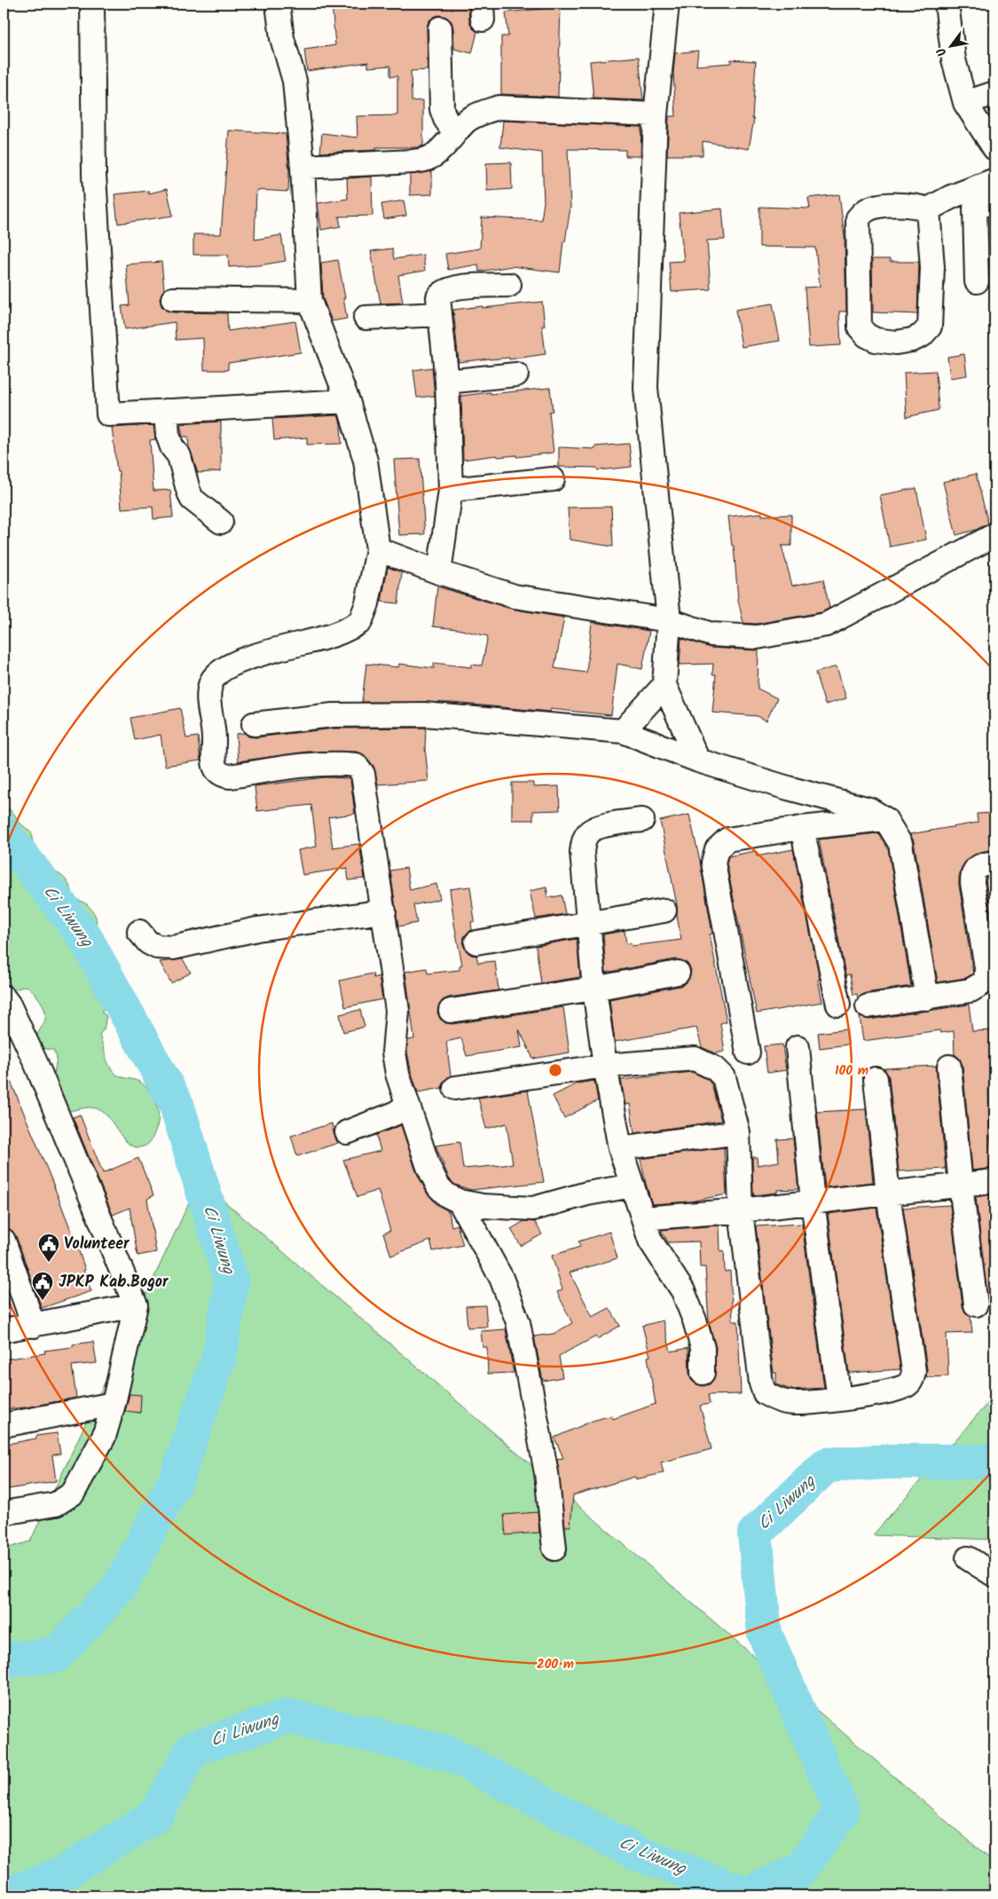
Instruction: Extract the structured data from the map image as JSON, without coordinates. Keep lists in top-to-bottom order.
{
  "water": ["Ci Liwung"],
  "places": {
    "public building": ["Volunteer", "JPKP Kab.Bogor"]
  },
  "north": "bottom left",
  "rings": ["100 m", "200 m"]
}
